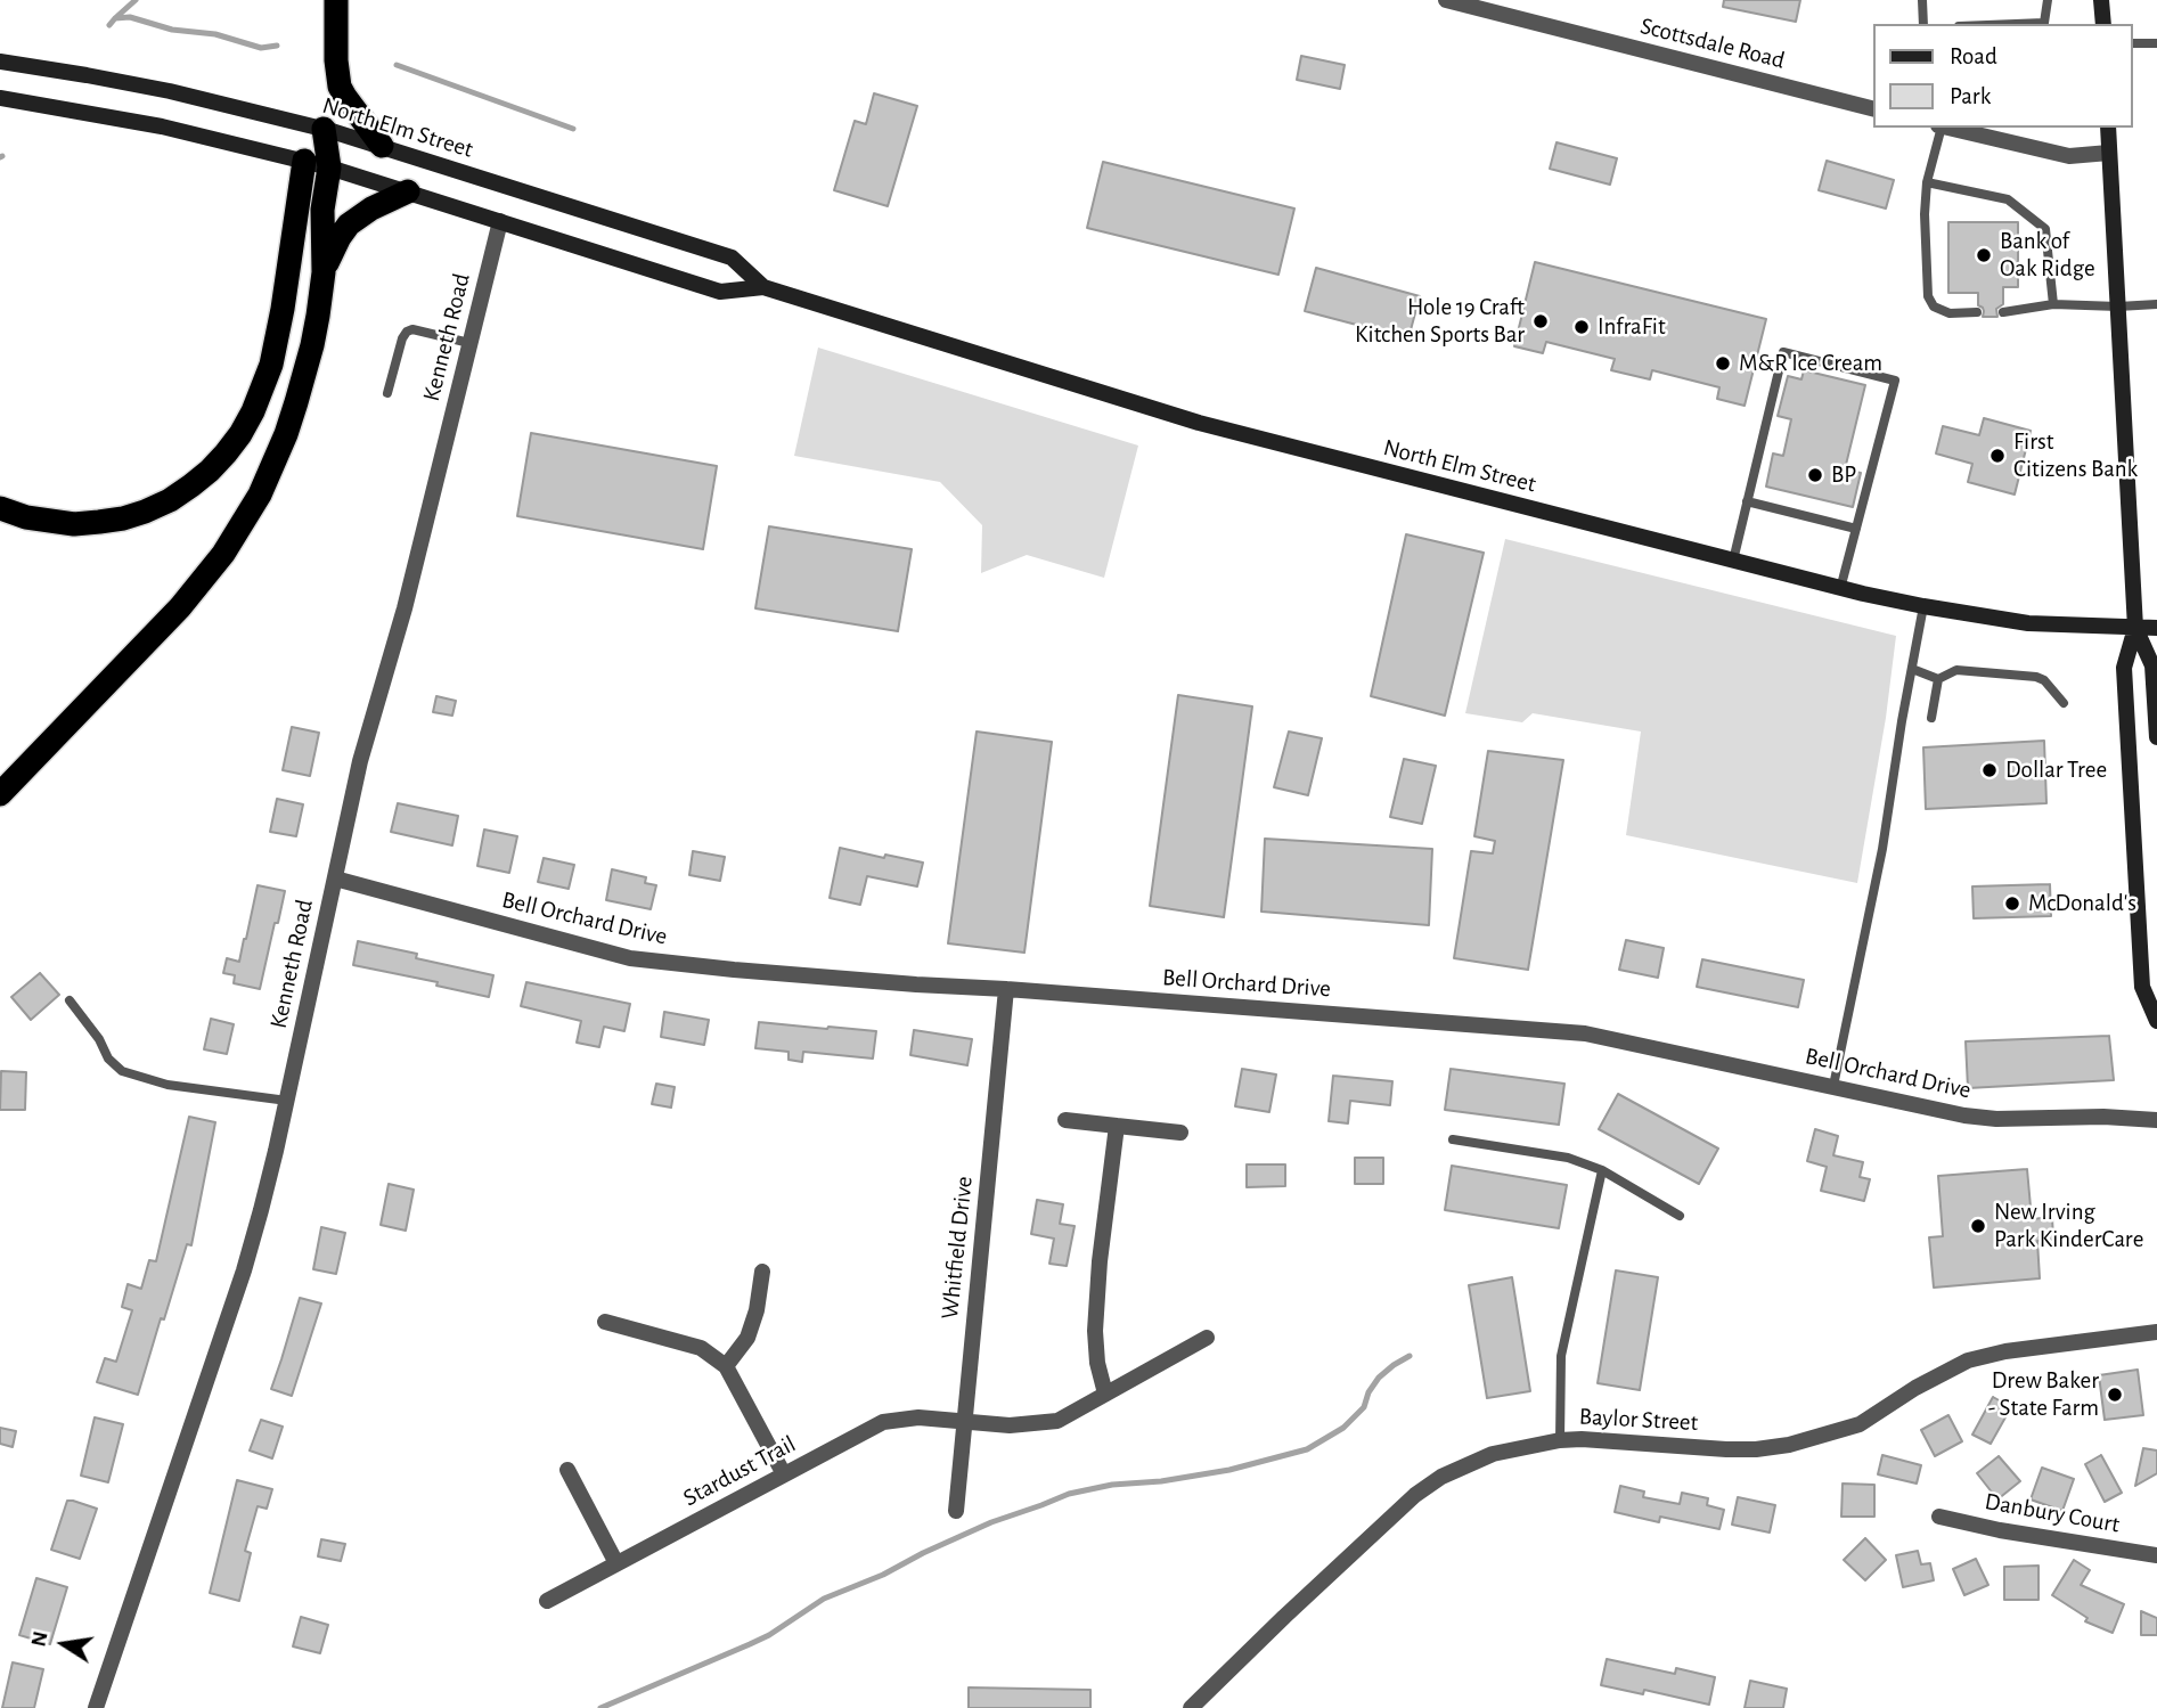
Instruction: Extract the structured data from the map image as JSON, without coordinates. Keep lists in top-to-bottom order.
{
  "streets": {
    "main road": ["North Elm Street"],
    "street": [
      "Scottsdale Road",
      "Kenneth Road",
      "Bell Orchard Drive",
      "Whitfield Drive",
      "Baylor Street",
      "Stardust Trail",
      "Danbury Court"
    ]
  },
  "crossings": [
    ["North Elm Street", "Kenneth Road"],
    ["Kenneth Road", "Bell Orchard Drive"],
    ["Bell Orchard Drive", "Whitfield Drive"],
    ["Whitfield Drive", "Stardust Trail"]
  ],
  "places": [
    "Bank of Oak Ridge",
    "Hole 19 Craft Kitchen Sports Bar",
    "InfraFit",
    "M&R Ice Cream",
    "First Citizens Bank",
    "BP",
    "Dollar Tree",
    "McDonald's",
    "New Irving Park KinderCare",
    "Drew Baker - State Farm"
  ],
  "legend": ["Road", "Park"],
  "north": "left"
}
